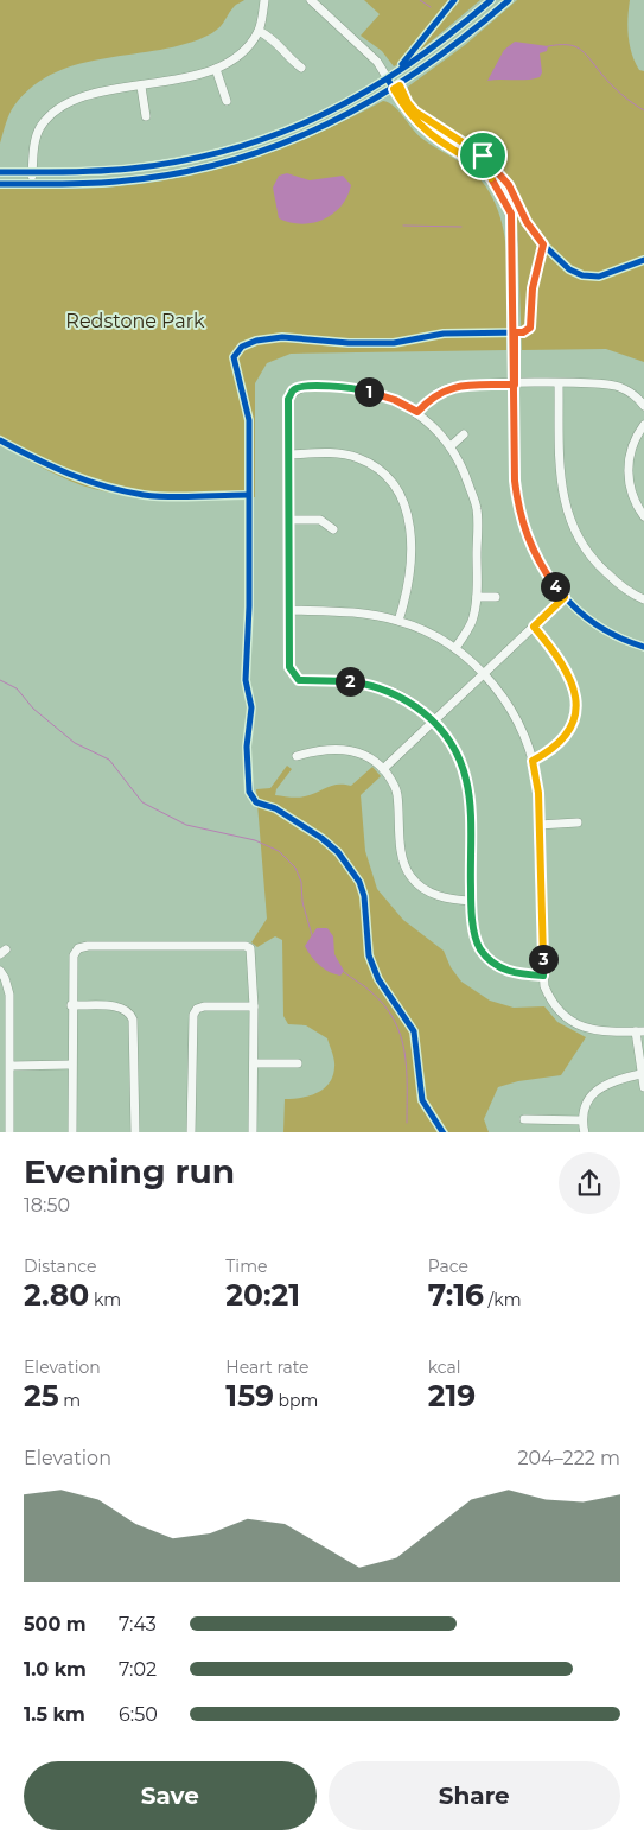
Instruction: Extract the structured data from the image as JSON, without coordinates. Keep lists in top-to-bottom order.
{
  "parks": ["Redstone Park"],
  "page": {
    "pins": [
      "1",
      "4",
      "2",
      "3"
    ],
    "heading": ["Evening run", "18:50"],
    "stats": [
      ["Distance", "2.80 km"],
      ["Time", "20:21"],
      ["Pace", "7:16 /km"],
      ["Elevation", "25 m"],
      ["Heart rate", "159 bpm"],
      ["kcal", "219"]
    ],
    "chart": ["Elevation", "204–222 m"],
    "list": [
      {
        "name": "500 m",
        "note": "7:43"
      },
      {
        "name": "1.0 km",
        "note": "7:02"
      },
      {
        "name": "1.5 km",
        "note": "6:50"
      }
    ],
    "buttons": ["Save", "Share"]
  }
}
